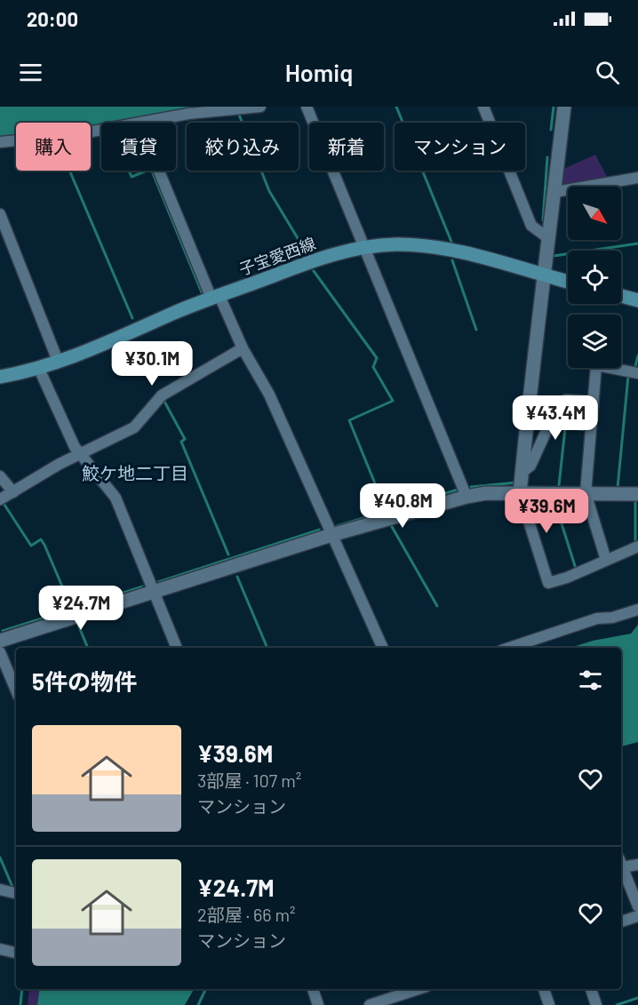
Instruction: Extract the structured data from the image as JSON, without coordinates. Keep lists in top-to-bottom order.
{
  "streets": {
    "main road": ["子宝愛西線"]
  },
  "districts": ["鮫ケ地二丁目"],
  "north": "bottom right",
  "page": {
    "status": "20:00",
    "header": "Homiq",
    "chip": [
      "購入",
      "賃貸",
      "絞り込み",
      "新着",
      "マンション"
    ],
    "price": [
      "¥30.1M",
      "¥43.4M",
      "¥40.8M",
      "¥39.6M",
      "¥24.7M"
    ],
    "heading": "5件の物件",
    "list": [
      {
        "name": "¥39.6M",
        "note": "3部屋 · 107 m² · マンション"
      },
      {
        "name": "¥24.7M",
        "note": "2部屋 · 66 m² · マンション"
      }
    ]
  }
}
